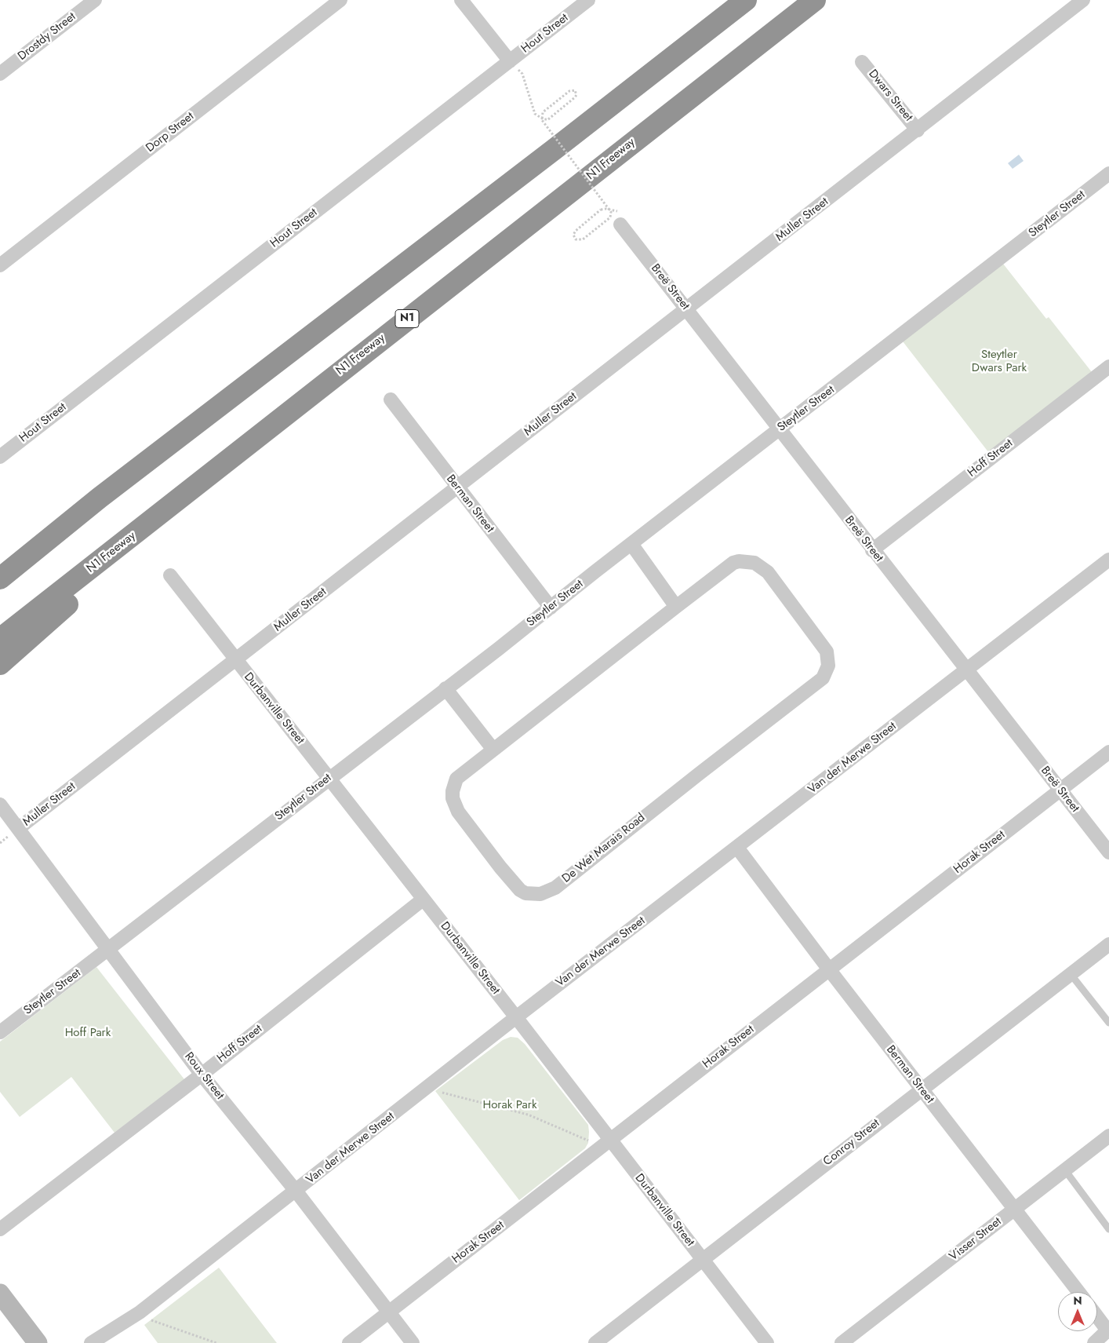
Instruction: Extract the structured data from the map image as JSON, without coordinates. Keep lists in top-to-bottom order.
{
  "streets": {
    "highway": ["N1 Freeway", "N1"],
    "street": [
      "Hout Street",
      "Drostdy Street",
      "Dwars Street",
      "Dorp Street",
      "Steytler Street",
      "Muller Street",
      "Breë Street",
      "Hoff Street",
      "Berman Street",
      "Durbanville Street",
      "Van der Merwe Street",
      "De Wet Marais Road",
      "Horak Street",
      "Roux Street",
      "Conroy Street",
      "Visser Street"
    ]
  },
  "crossings": [
    ["Dwars Street", "Muller Street"],
    ["Steytler Street", "Breë Street"],
    ["Steytler Street", "Berman Street"],
    ["Steytler Street", "Durbanville Street"],
    ["Steytler Street", "Roux Street"],
    ["Muller Street", "Breë Street"],
    ["Muller Street", "Berman Street"],
    ["Muller Street", "Durbanville Street"],
    ["Muller Street", "Roux Street"],
    ["Breë Street", "Hoff Street"],
    ["Breë Street", "Van der Merwe Street"],
    ["Breë Street", "Horak Street"],
    ["Hoff Street", "Durbanville Street"],
    ["Hoff Street", "Roux Street"],
    ["Berman Street", "Van der Merwe Street"],
    ["Berman Street", "Horak Street"],
    ["Berman Street", "Conroy Street"],
    ["Berman Street", "Visser Street"],
    ["Durbanville Street", "Van der Merwe Street"],
    ["Durbanville Street", "Horak Street"],
    ["Durbanville Street", "Conroy Street"],
    ["Van der Merwe Street", "Roux Street"],
    ["Horak Street", "Roux Street"]
  ],
  "parks": ["Steytler Dwars Park", "Hoff Park", "Horak Park"],
  "north": "top"
}
